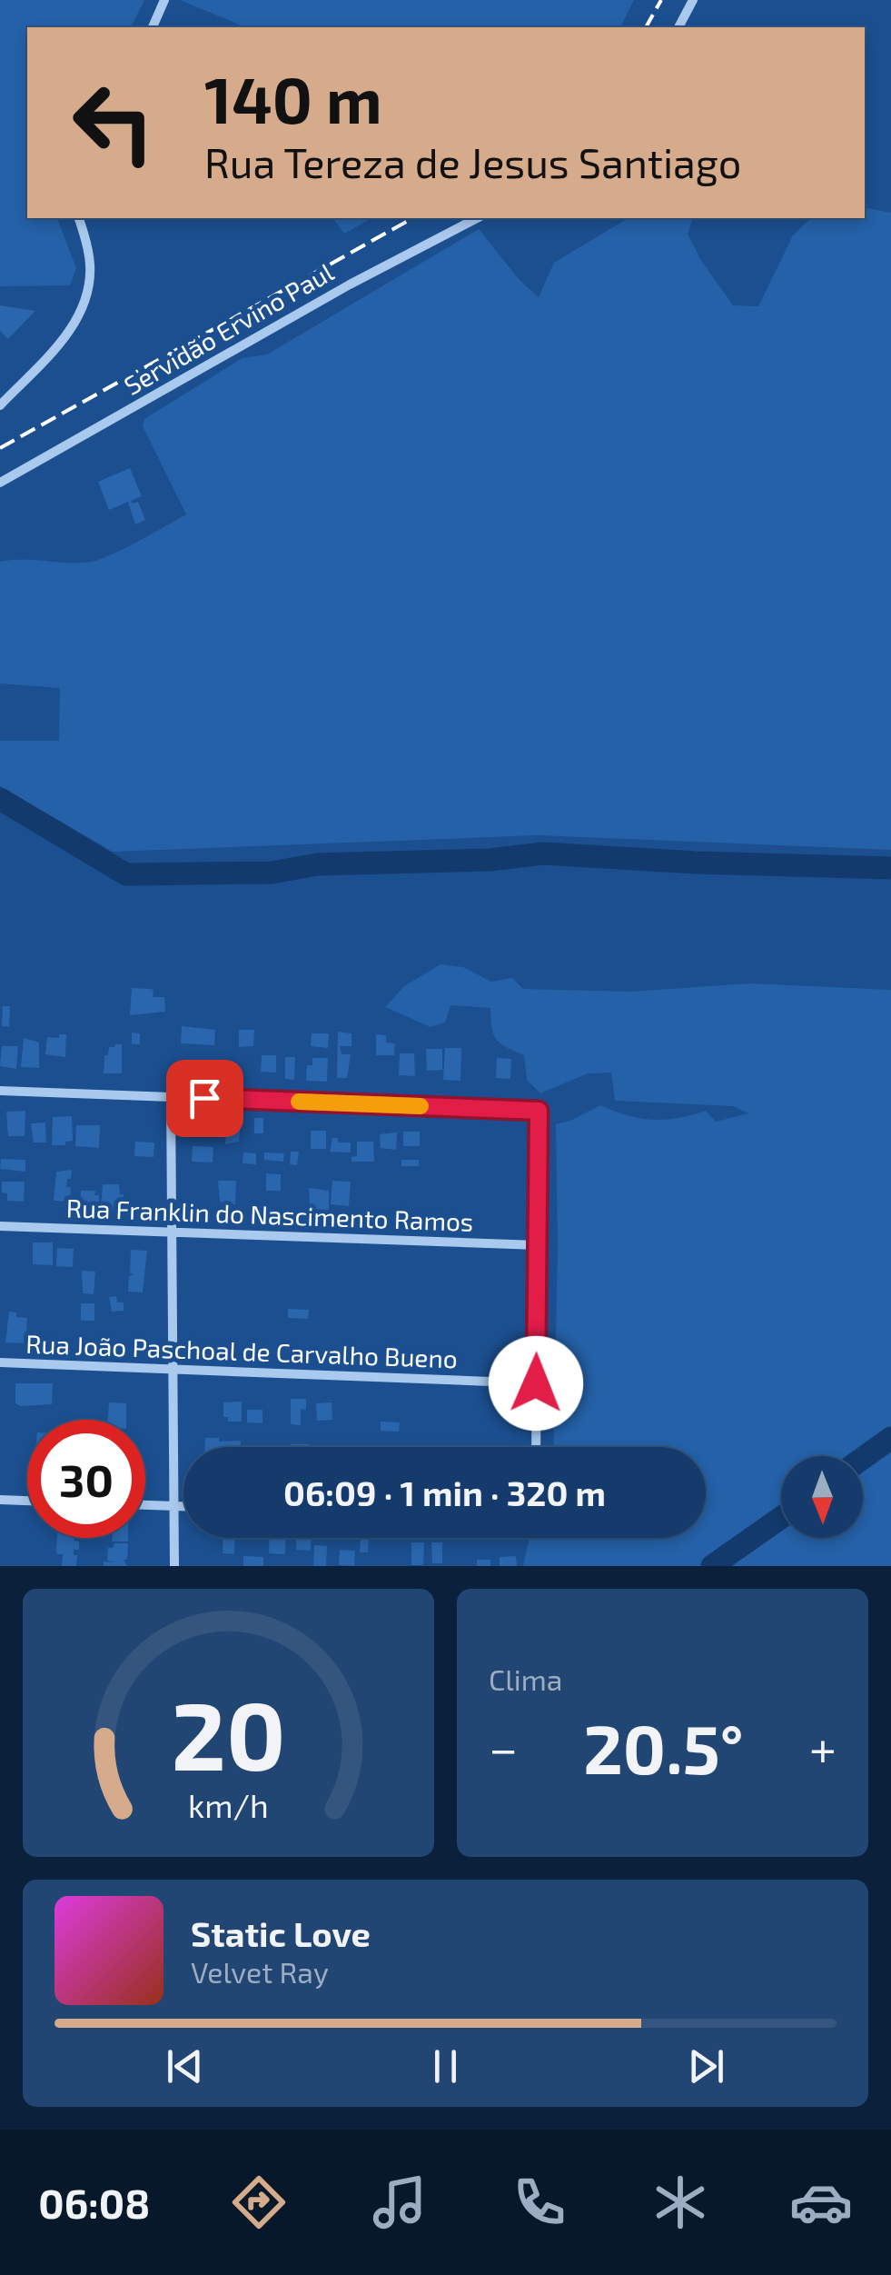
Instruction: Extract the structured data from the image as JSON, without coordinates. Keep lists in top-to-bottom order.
{
  "streets": {
    "street": ["Servidão Ervino Paul", "Rua Franklin do Nascimento Ramos", "Rua João Paschoal de Carvalho Bueno"]
  },
  "north": "bottom",
  "page": {
    "turn": ["140 m", "Rua Tereza de Jesus Santiago"],
    "limit": "30",
    "trip": "06:09 · 1 min · 320 m",
    "tile": "Clima",
    "heat": ["−", "20.5°", "+"],
    "song": ["Static Love", "Velvet Ray"],
    "tabs": "06:08",
    "gauge": ["20", "km/h"]
  }
}
